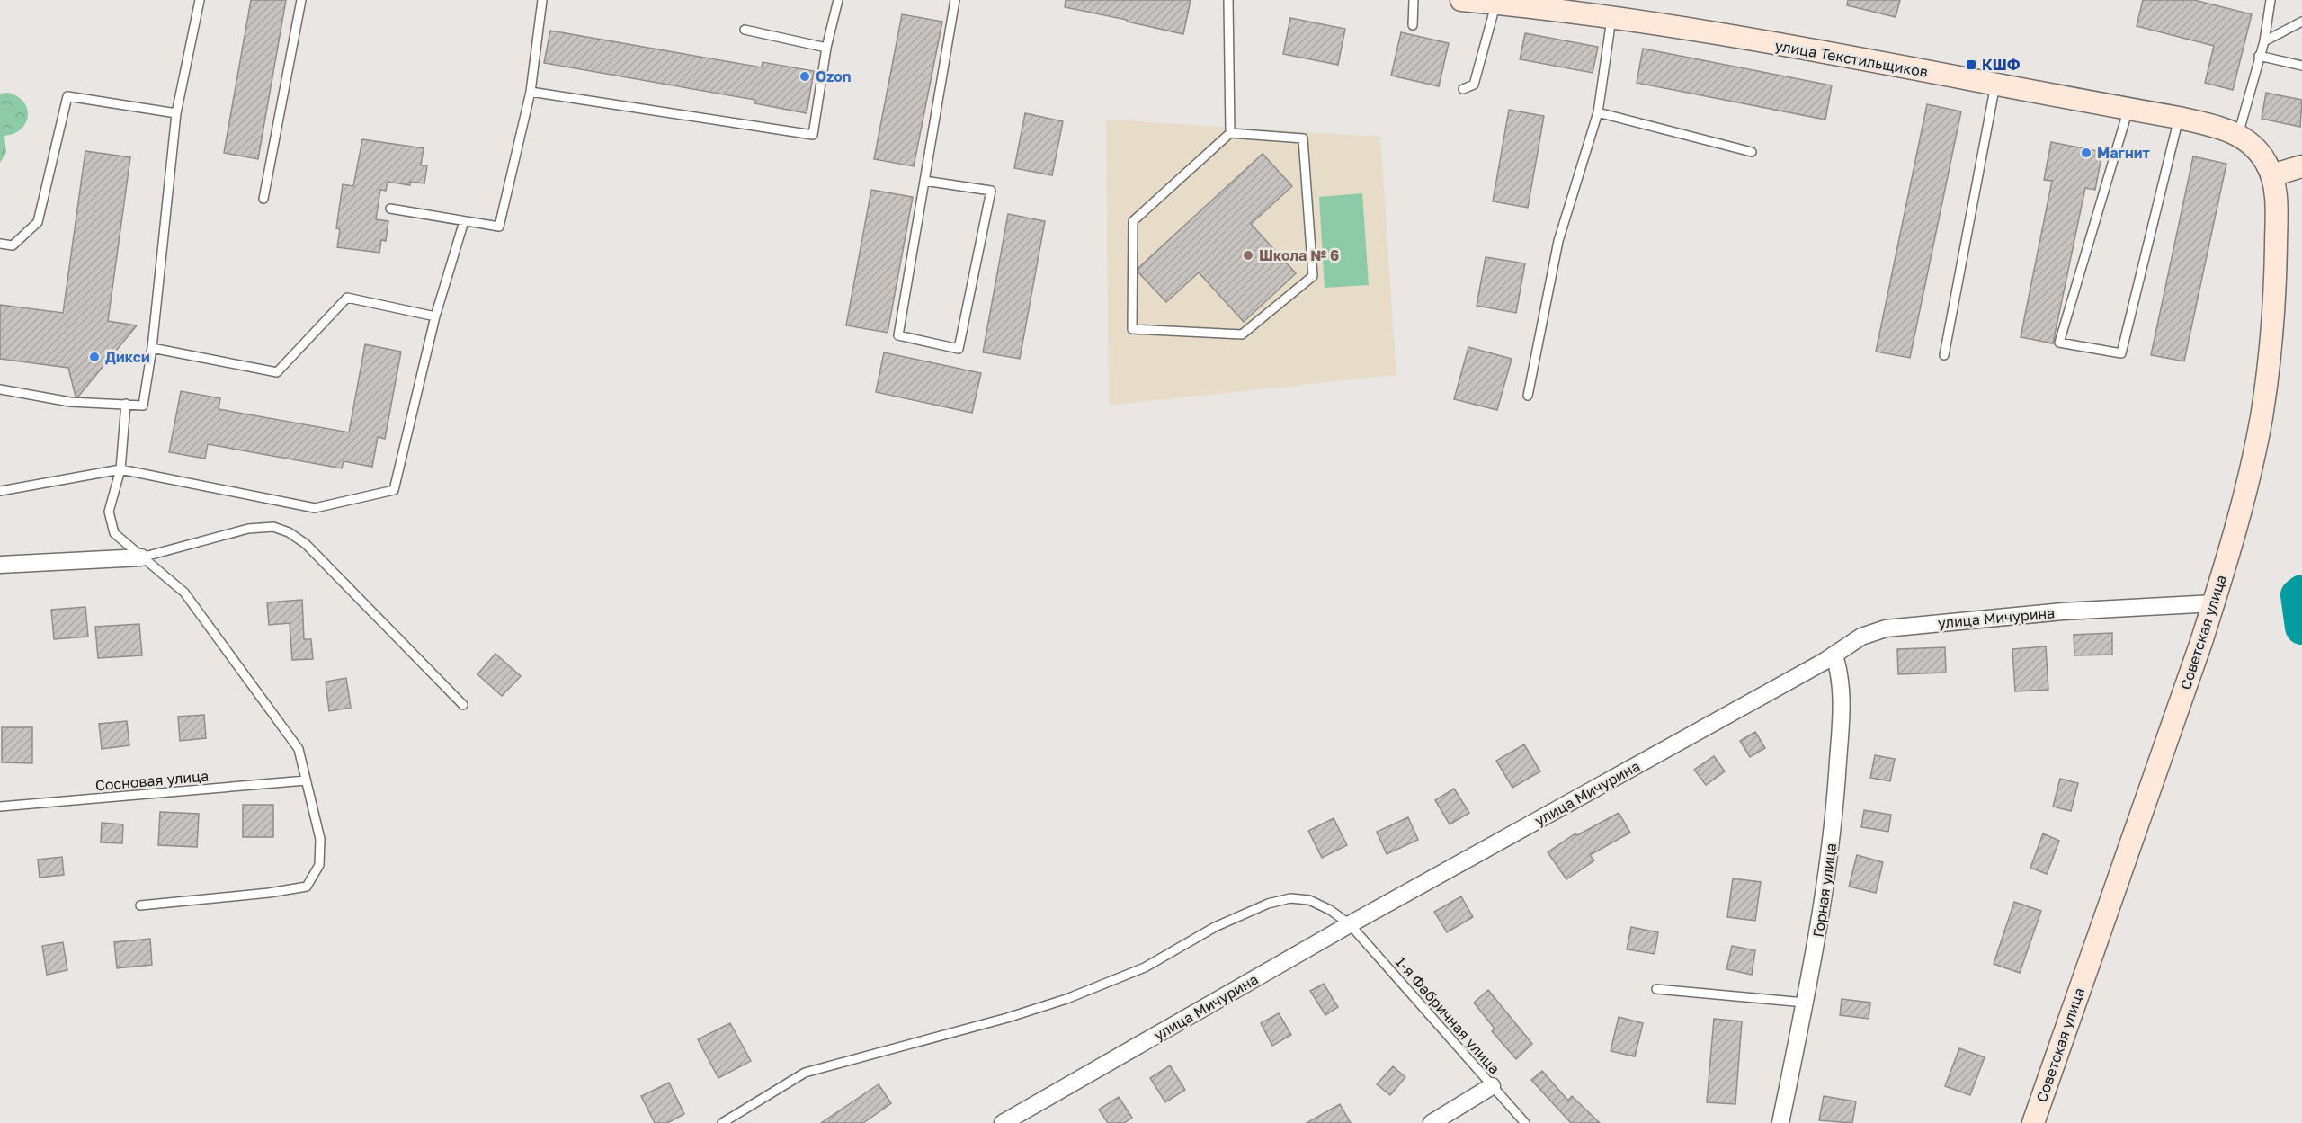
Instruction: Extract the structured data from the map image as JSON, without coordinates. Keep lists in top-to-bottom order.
{
  "streets": {
    "main road": ["улица Текстильщиков", "Советская улица"],
    "street": ["улица Мичурина", "Горная улица"],
    "lane": ["Сосновая улица", "1-я Фабричная улица"]
  },
  "crossings": [
    ["улица Текстильщиков", "Советская улица"],
    ["улица Мичурина", "Советская улица"],
    ["улица Мичурина", "Горная улица"],
    ["улица Мичурина", "1-я Фабричная улица"]
  ],
  "places": {
    "transit": ["КШФ"],
    "other": [
      "Ozon",
      "Магнит",
      "Школа № 6",
      "Дикси"
    ]
  }
}
